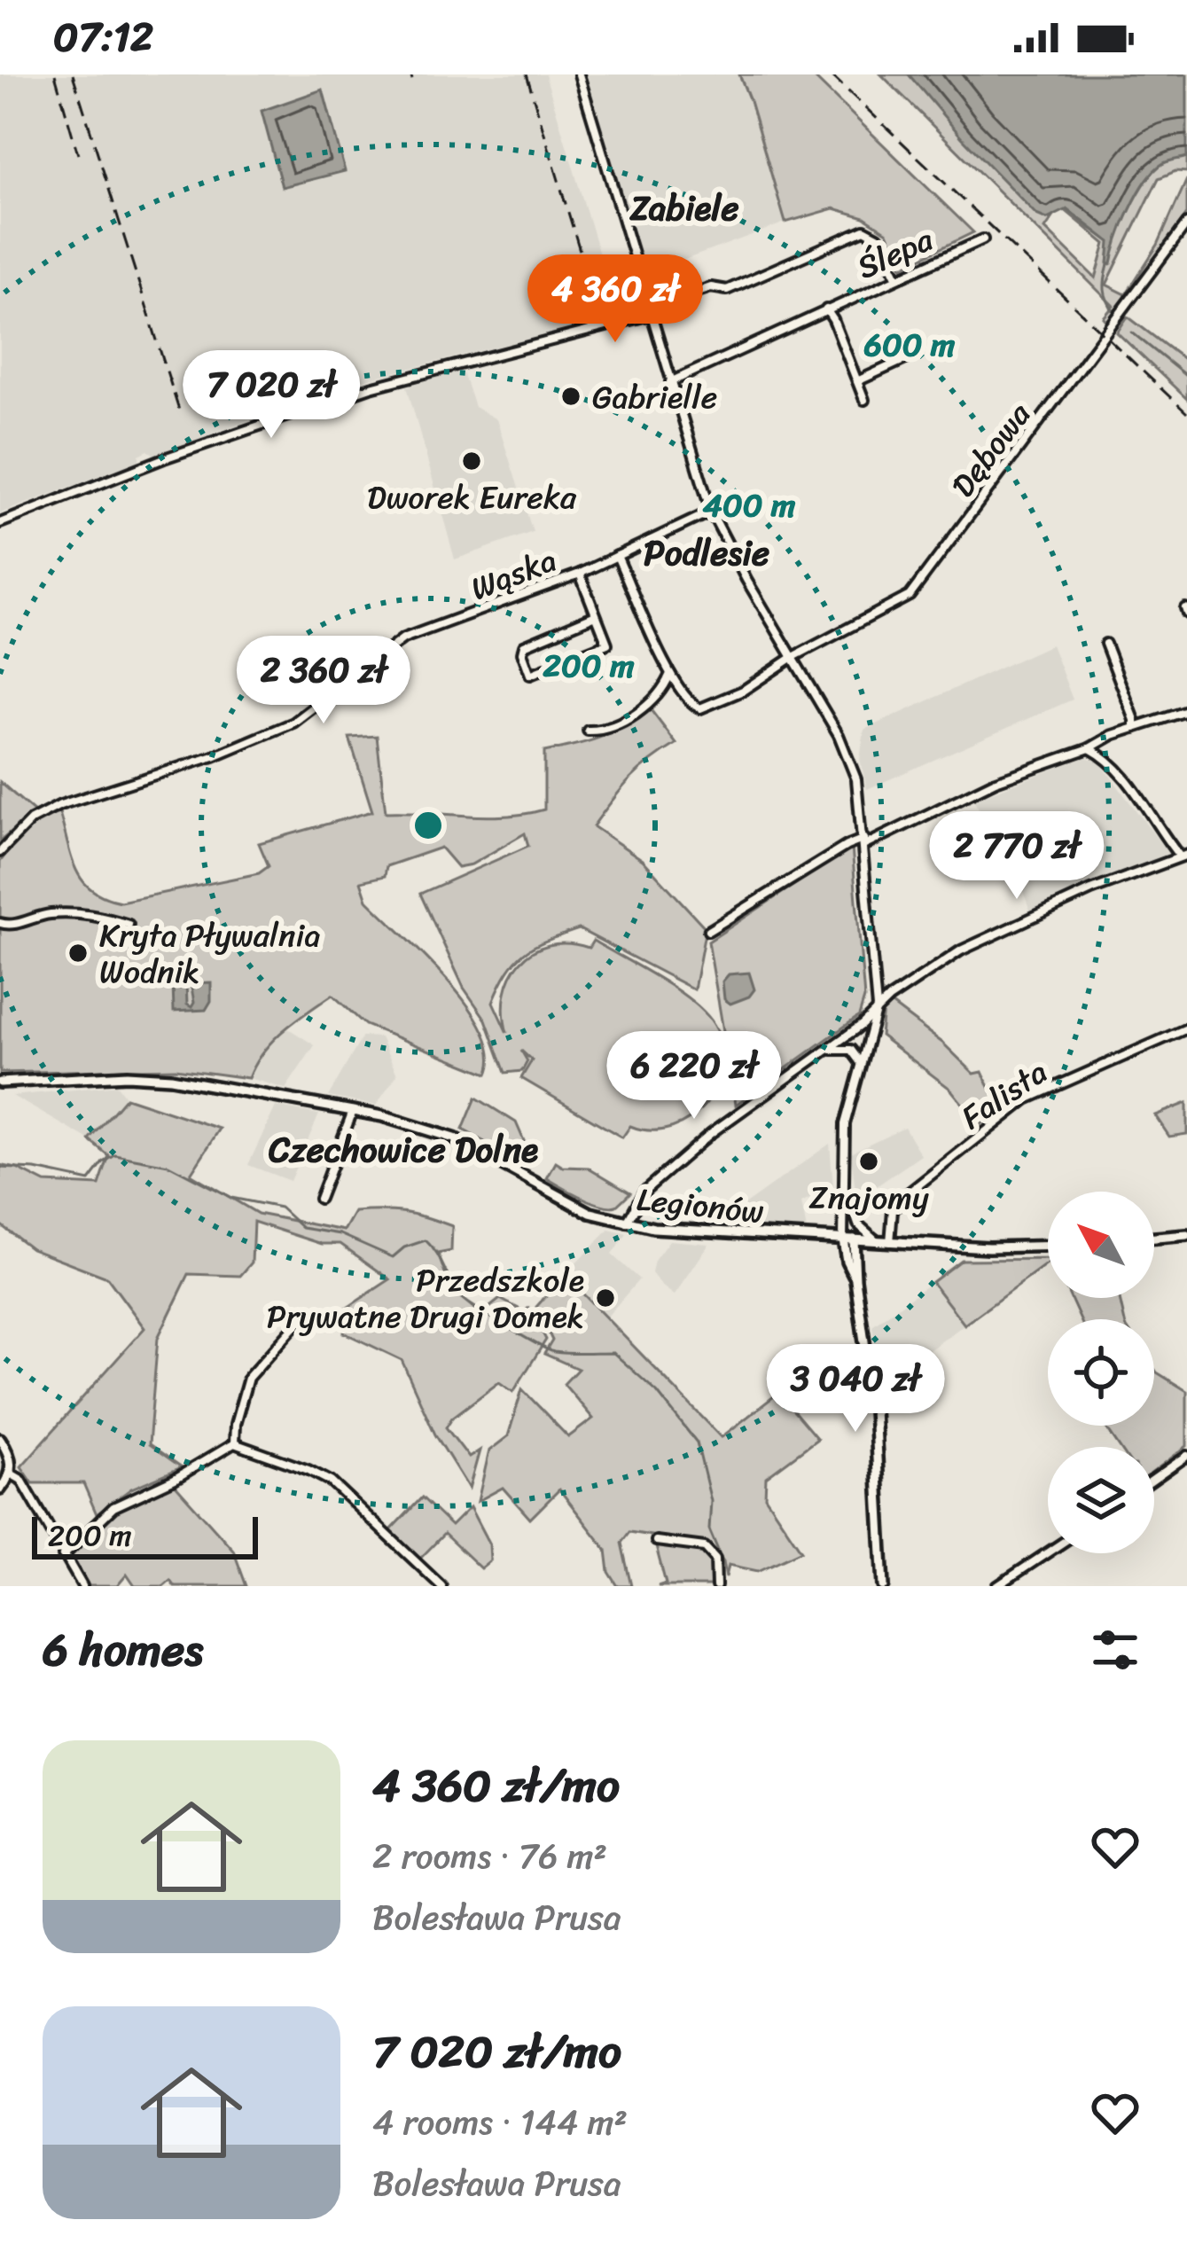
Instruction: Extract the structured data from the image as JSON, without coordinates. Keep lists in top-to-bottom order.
{
  "streets": {
    "street": [
      "Ślepa",
      "Dębowa",
      "Wąska",
      "Falista",
      "Legionów"
    ]
  },
  "crossings": [
    ["Falista", "Legionów"]
  ],
  "districts": ["Zabiele", "Podlesie", "Czechowice Dolne"],
  "places": [
    "Gabrielle",
    "Dworek Eureka",
    "Kryta Pływalnia Wodnik",
    "Znajomy",
    "Przedszkole Prywatne Drugi Domek"
  ],
  "scale_bar": "200 m",
  "north": "top left",
  "page": {
    "status": "07:12",
    "price": [
      "4 360 zł",
      "7 020 zł",
      "2 360 zł",
      "2 770 zł",
      "6 220 zł",
      "3 040 zł"
    ],
    "scale": "200 m",
    "heading": "6 homes",
    "list": [
      {
        "name": "4 360 zł/mo",
        "note": "2 rooms · 76 m² · Bolesława Prusa"
      },
      {
        "name": "7 020 zł/mo",
        "note": "4 rooms · 144 m² · Bolesława Prusa"
      }
    ]
  },
  "rings": ["600 m", "400 m", "200 m"]
}
